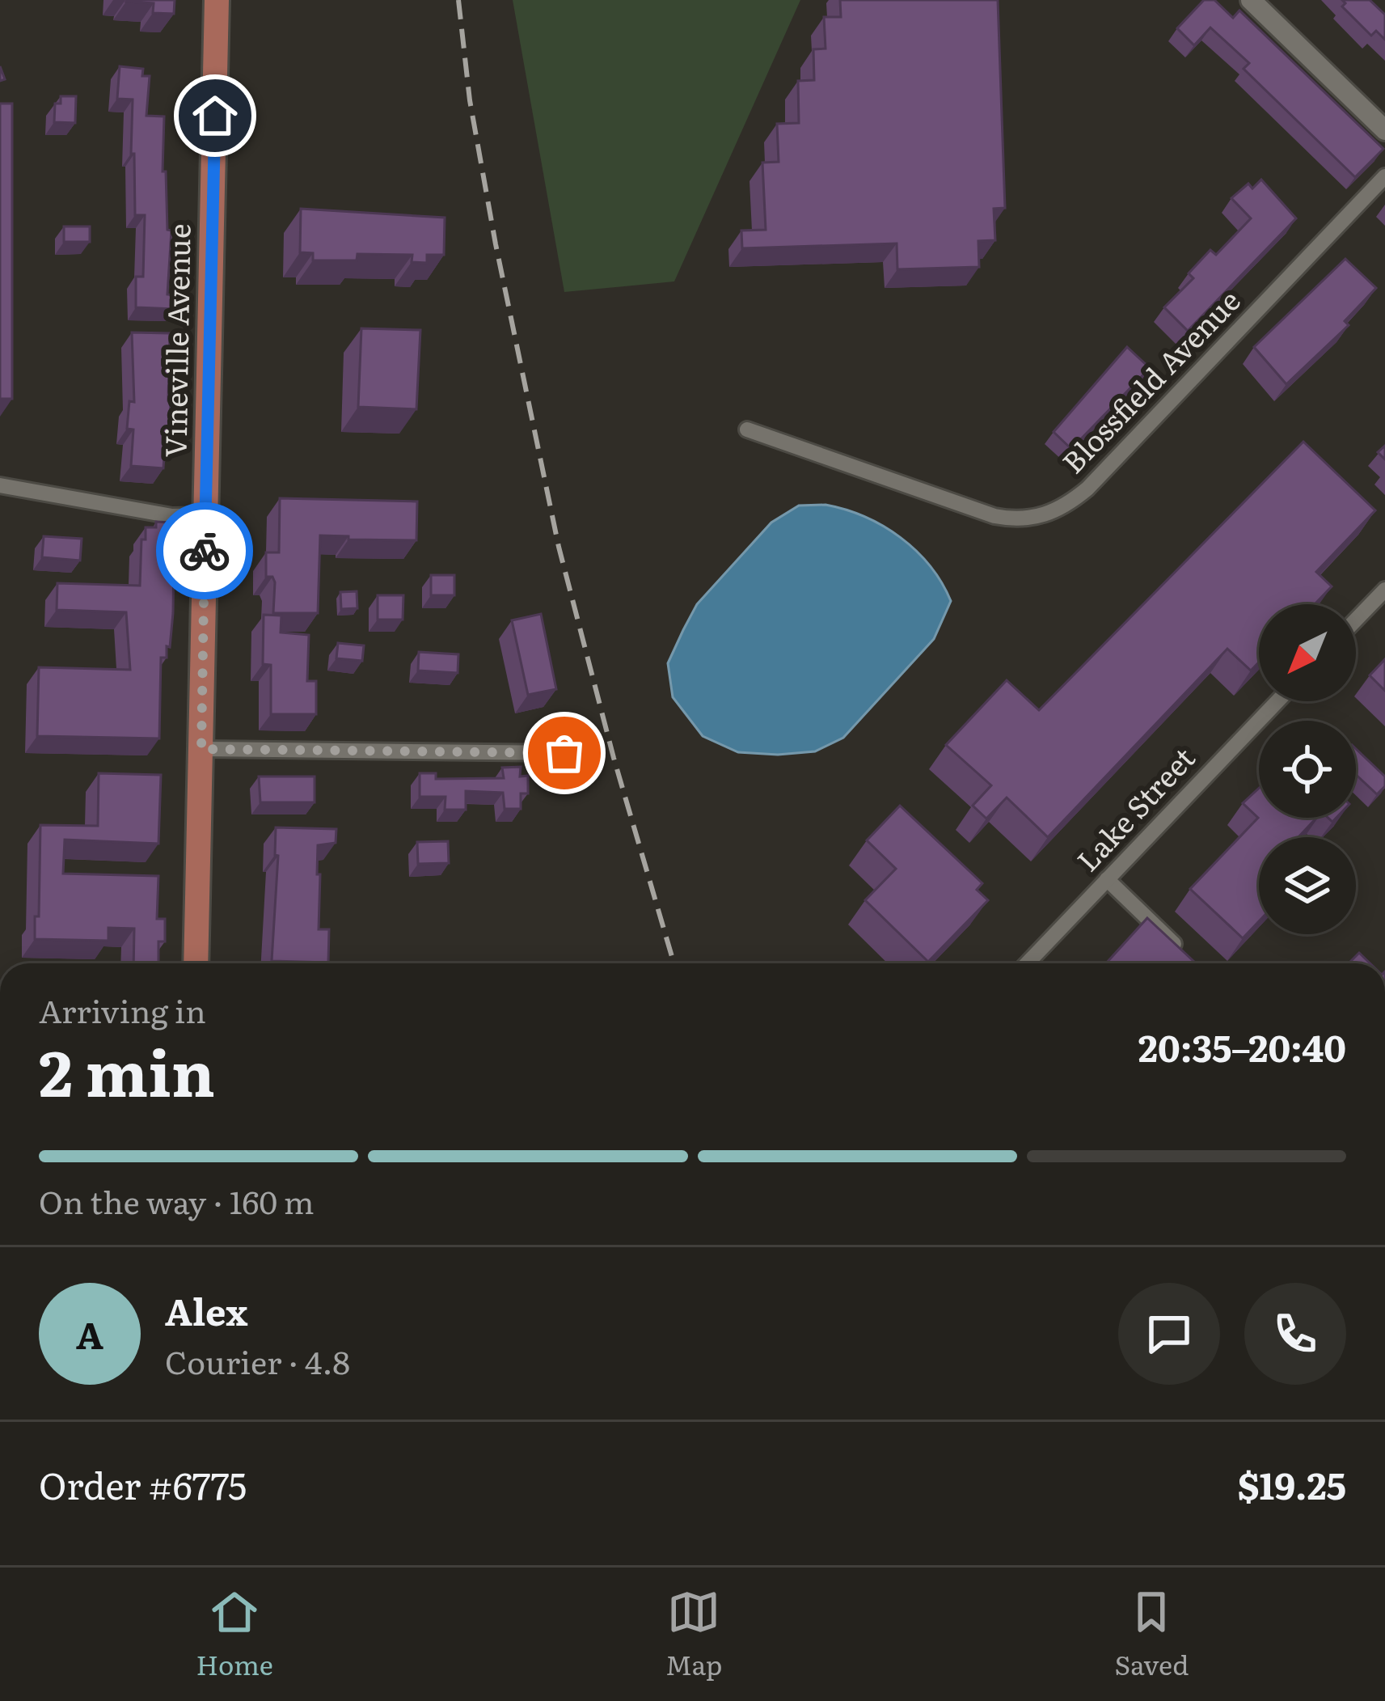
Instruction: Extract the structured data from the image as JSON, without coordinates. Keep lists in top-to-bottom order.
{
  "streets": {
    "main road": ["Vineville Avenue"],
    "street": ["Blossfield Avenue", "Lake Street"]
  },
  "north": "bottom left",
  "page": {
    "heading": ["2 min", "Arriving in", "20:35–20:40"],
    "panel": [
      "Alex",
      "Courier · 4.8",
      "Order #6775",
      "$19.25"
    ],
    "bar": "On the way · 160 m",
    "round": "A",
    "tabs": ["Home", "Map", "Saved"]
  }
}
